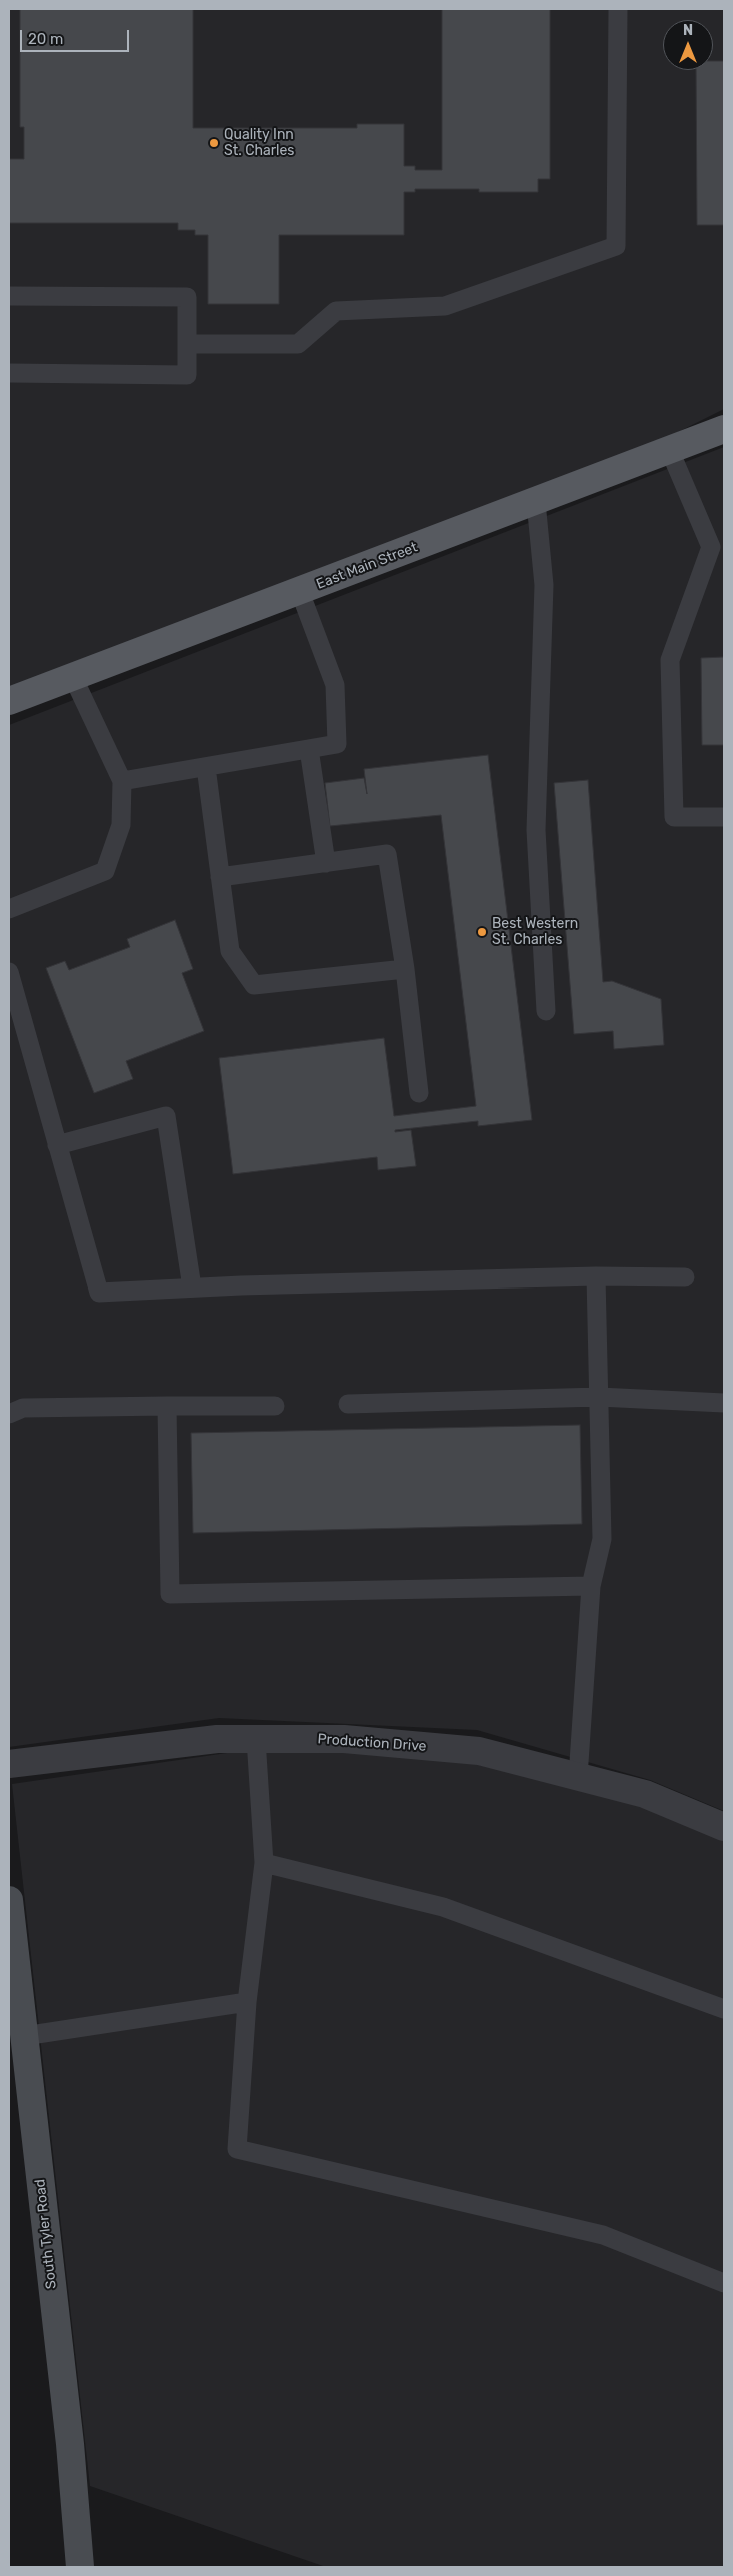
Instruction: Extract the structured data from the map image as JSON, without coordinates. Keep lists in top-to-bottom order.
{
  "streets": {
    "main road": ["East Main Street"],
    "street": ["Production Drive", "South Tyler Road"]
  },
  "places": ["Quality Inn St. Charles", "Best Western St. Charles"],
  "scale_bar": "20 m",
  "north": "top"
}
